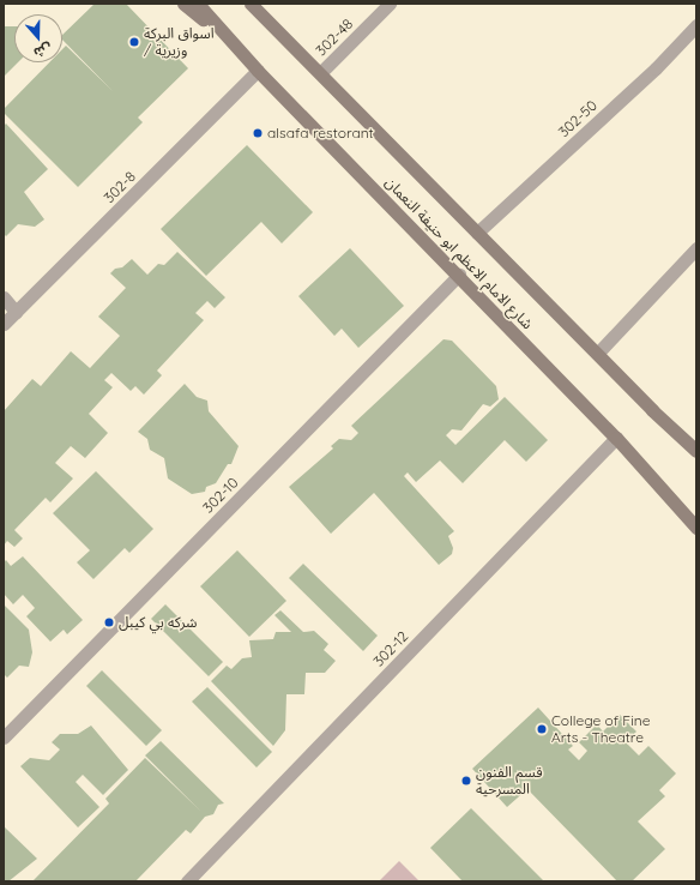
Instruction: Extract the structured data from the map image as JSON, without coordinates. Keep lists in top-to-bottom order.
{
  "streets": {
    "main road": ["شارع الامام الاعظم ابو حنيفة النعمان"],
    "street": [
      "302-48",
      "302-50",
      "302-8",
      "302-10",
      "302-12"
    ]
  },
  "crossings": [
    ["302-48", "شارع الامام الاعظم ابو حنيفة النعمان"],
    ["302-50", "شارع الامام الاعظم ابو حنيفة النعمان"],
    ["302-8", "شارع الامام الاعظم ابو حنيفة النعمان"],
    ["شارع الامام الاعظم ابو حنيفة النعمان", "302-10"],
    ["شارع الامام الاعظم ابو حنيفة النعمان", "302-12"]
  ],
  "places": [
    "اسواق البركة / وزيرية",
    "alsafa restorant",
    "شركه بي كيبل",
    "College of Fine Arts - Theatre",
    "قسم الفنون المسرحية"
  ],
  "north": "bottom"
}
